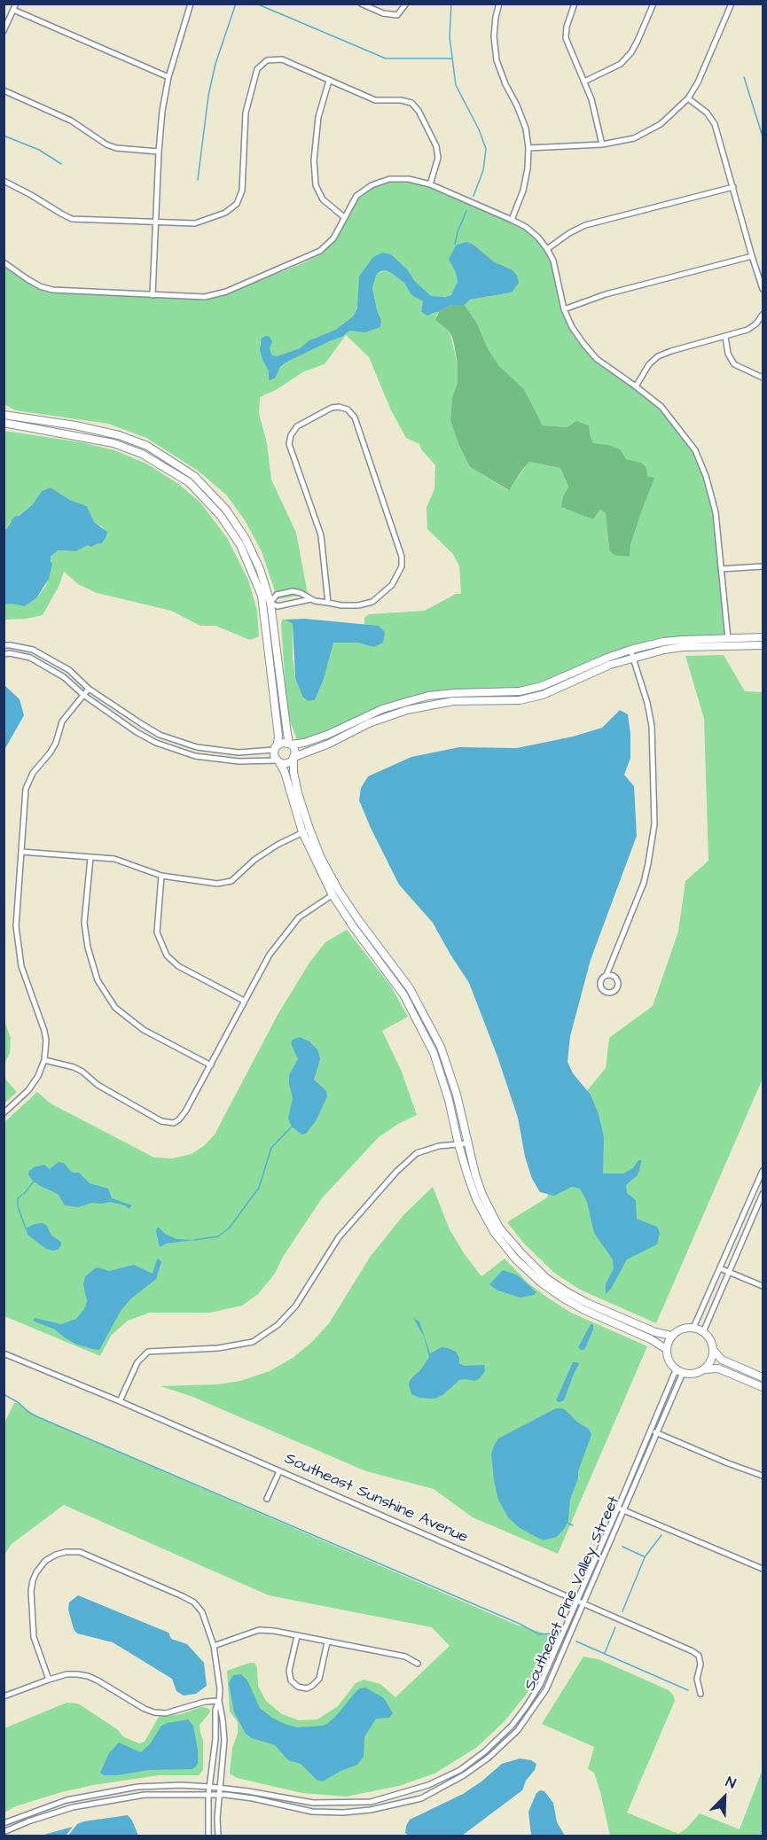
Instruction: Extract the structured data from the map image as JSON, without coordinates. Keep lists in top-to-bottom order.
{
  "streets": {
    "street": ["Southeast Sunshine Avenue", "Southeast Pine Valley Street"]
  },
  "crossings": [
    ["Southeast Sunshine Avenue", "Southeast Pine Valley Street"]
  ],
  "north": "top right"
}
